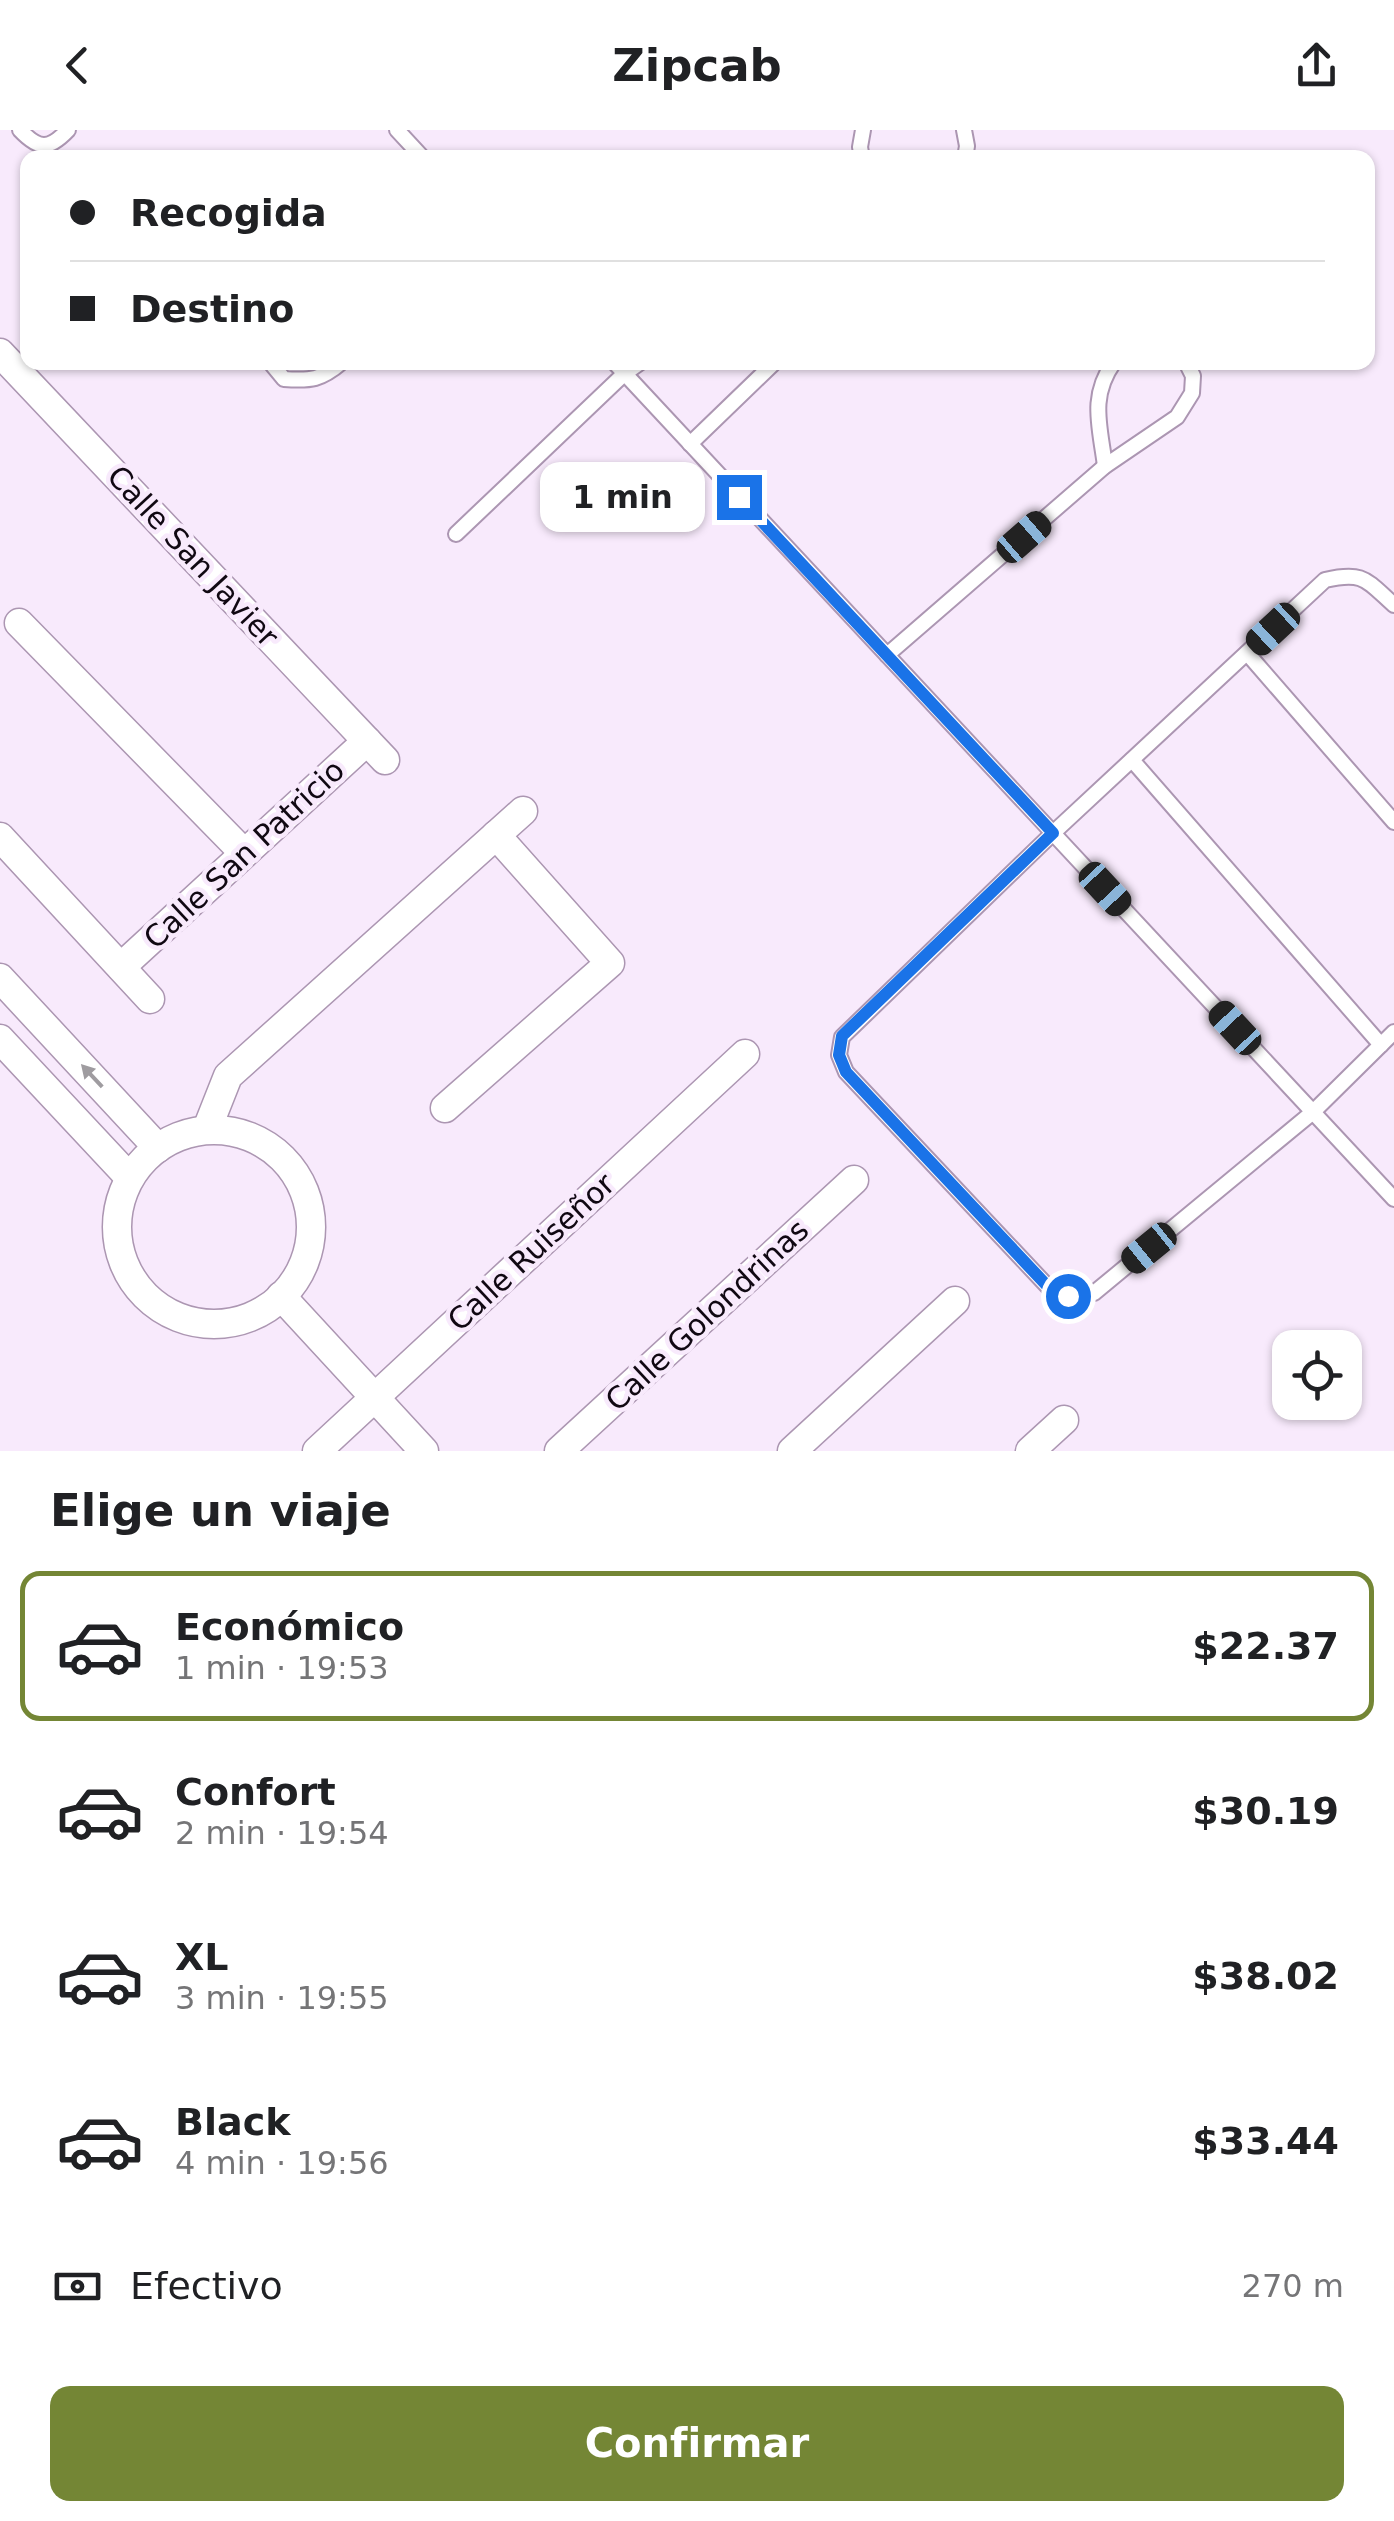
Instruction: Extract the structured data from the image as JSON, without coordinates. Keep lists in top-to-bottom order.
{
  "streets": {
    "street": [
      "Calle San Javier",
      "Calle San Patricio",
      "Calle Ruiseñor",
      "Calle Golondrinas"
    ]
  },
  "crossings": [
    ["Calle San Javier", "Calle San Patricio"]
  ],
  "page": {
    "header": "Zipcab",
    "banner": ["Recogida", "Destino"],
    "bubble": "1 min",
    "heading": "Elige un viaje",
    "list": [
      {
        "name": "Económico",
        "note": "1 min · 19:53",
        "value": "$22.37"
      },
      {
        "name": "Confort",
        "note": "2 min · 19:54",
        "value": "$30.19"
      },
      {
        "name": "XL",
        "note": "3 min · 19:55",
        "value": "$38.02"
      },
      {
        "name": "Black",
        "note": "4 min · 19:56",
        "value": "$33.44"
      }
    ],
    "pay": ["Efectivo", "270 m"],
    "buttons": "Confirmar"
  }
}
